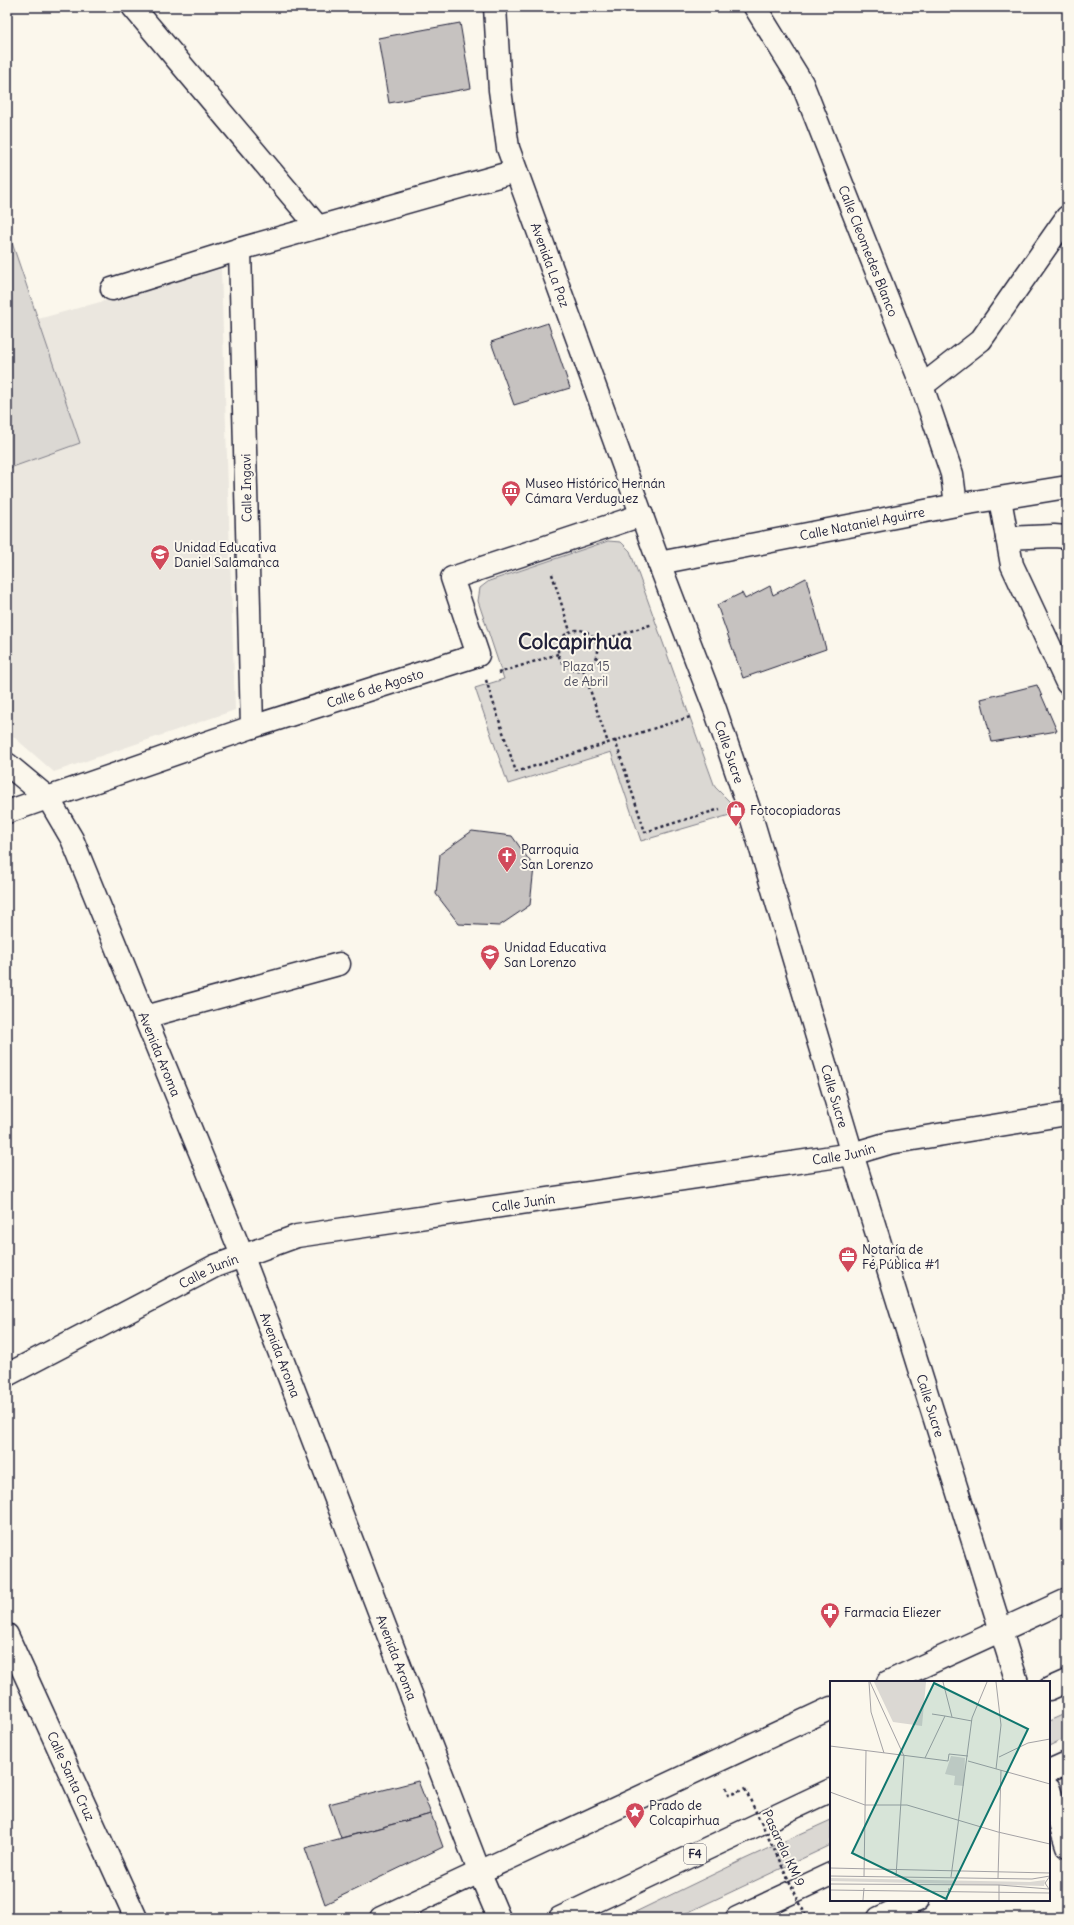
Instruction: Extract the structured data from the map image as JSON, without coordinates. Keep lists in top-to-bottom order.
{
  "streets": {
    "main road": [
      "Calle Cleomedes Blanco",
      "Avenida La Paz",
      "Calle Ingavi",
      "Calle Nataniel Aguirre",
      "Calle 6 de Agosto",
      "Calle Sucre",
      "Avenida Aroma",
      "Calle Junín",
      "Calle Santa Cruz",
      "F4"
    ],
    "path": ["Pasarela KM 9"]
  },
  "crossings": [
    ["Calle Cleomedes Blanco", "Calle Nataniel Aguirre"],
    ["Avenida La Paz", "Calle 6 de Agosto"],
    ["Avenida La Paz", "Calle Sucre"],
    ["Calle Ingavi", "Calle 6 de Agosto"],
    ["Calle Nataniel Aguirre", "Calle Sucre"],
    ["Calle 6 de Agosto", "Calle Sucre"],
    ["Calle 6 de Agosto", "Avenida Aroma"],
    ["Calle Sucre", "Calle Junín"],
    ["Avenida Aroma", "Calle Junín"]
  ],
  "districts": ["Colcapirhua"],
  "parks": ["Plaza 15 de Abril"],
  "places": {
    "museum": ["Museo Histórico Hernán Cámara Verduguez"],
    "school or university": ["Unidad Educativa Daniel Salamanca", "Unidad Educativa San Lorenzo"],
    "shop": ["Fotocopiadoras"],
    "church": ["Parroquia San Lorenzo"],
    "office": ["Notaría de Fé Pública #1"],
    "pharmacy": ["Farmacia Eliezer"],
    "place": ["Prado de Colcapirhua"]
  }
}
